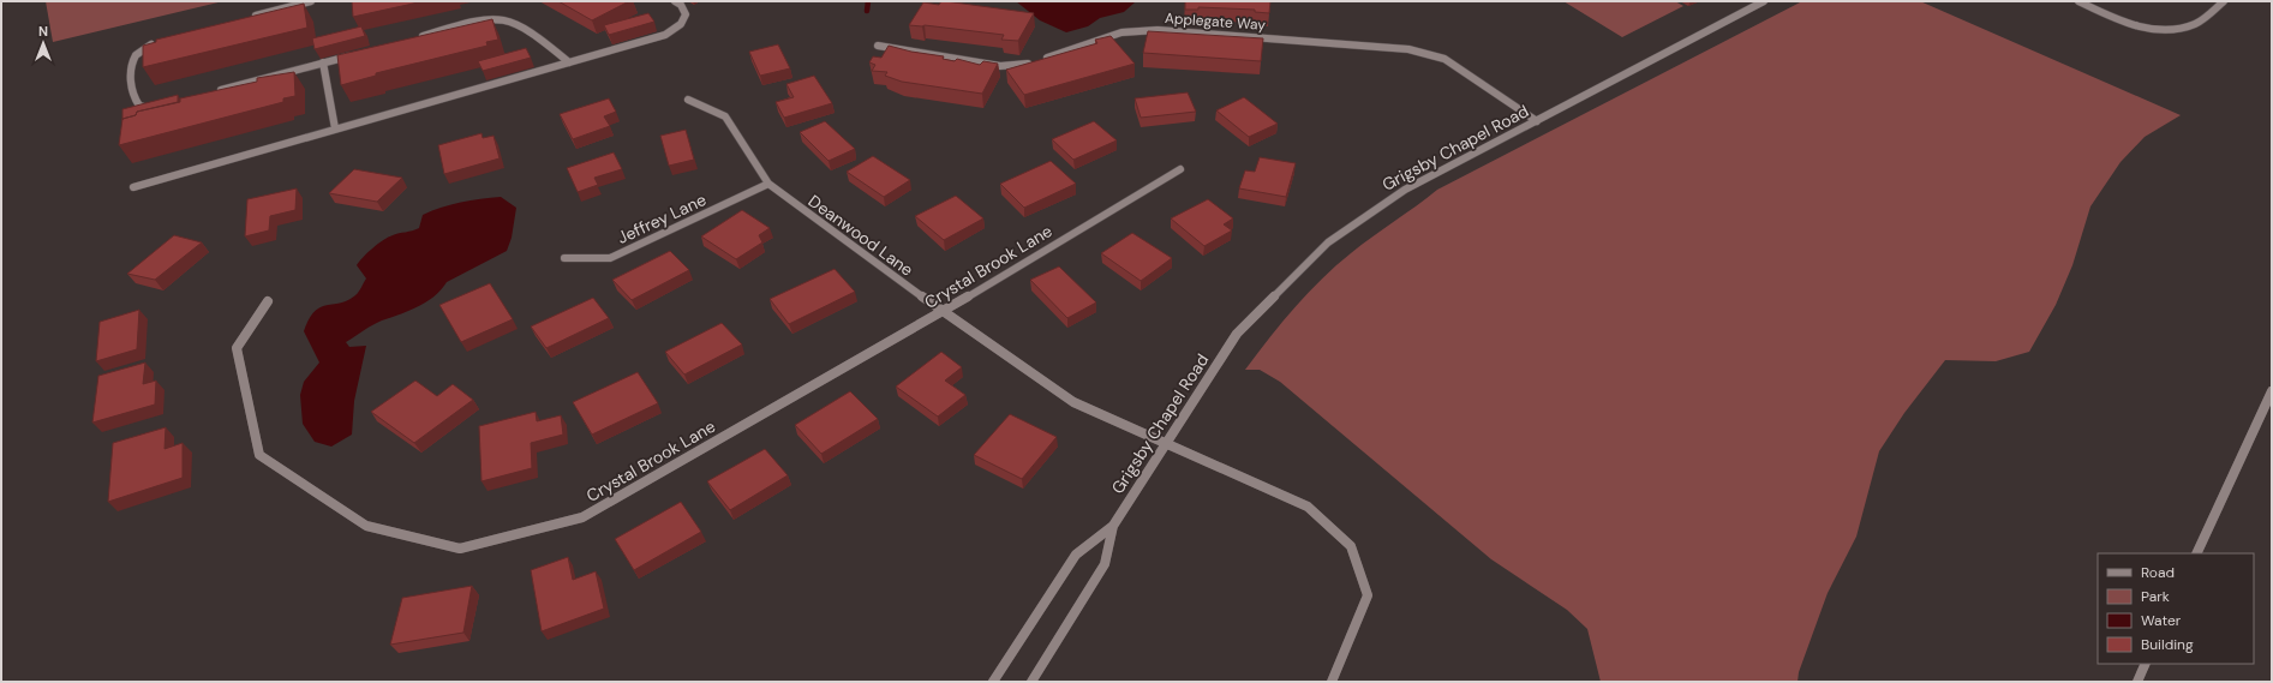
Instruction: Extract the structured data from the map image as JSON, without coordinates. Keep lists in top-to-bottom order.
{
  "streets": {
    "street": [
      "Applegate Way",
      "Grigsby Chapel Road",
      "Jeffrey Lane",
      "Deanwood Lane",
      "Crystal Brook Lane"
    ]
  },
  "crossings": [
    ["Applegate Way", "Grigsby Chapel Road"],
    ["Grigsby Chapel Road", "Deanwood Lane"],
    ["Jeffrey Lane", "Deanwood Lane"],
    ["Deanwood Lane", "Crystal Brook Lane"]
  ],
  "legend": [
    "Road",
    "Park",
    "Water",
    "Building"
  ],
  "north": "top"
}
